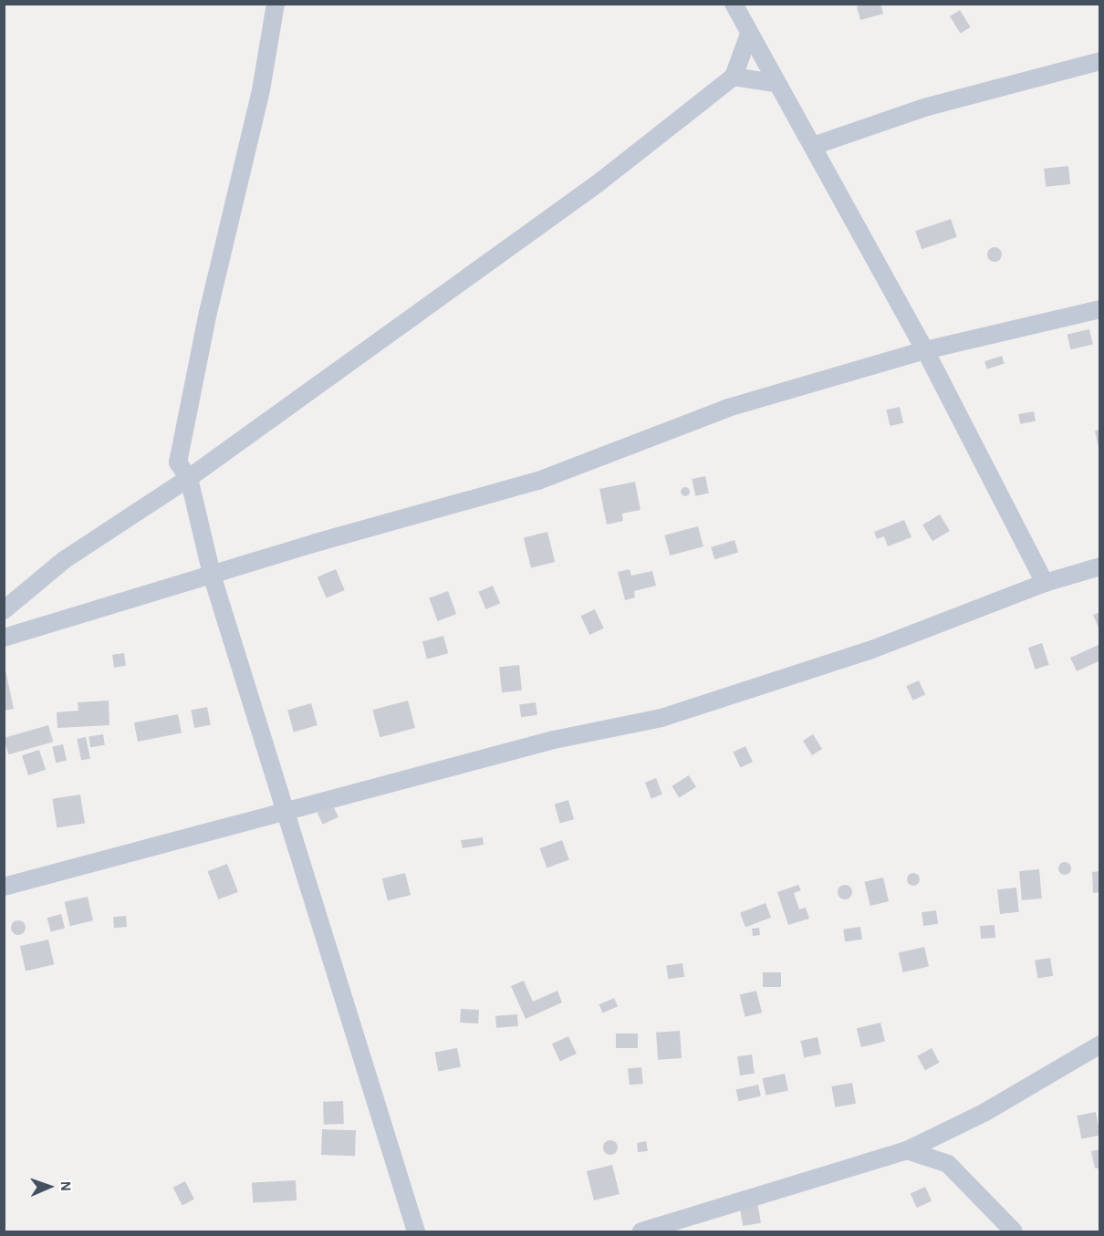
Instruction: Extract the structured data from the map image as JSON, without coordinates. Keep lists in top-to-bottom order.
{
  "north": "right"
}
